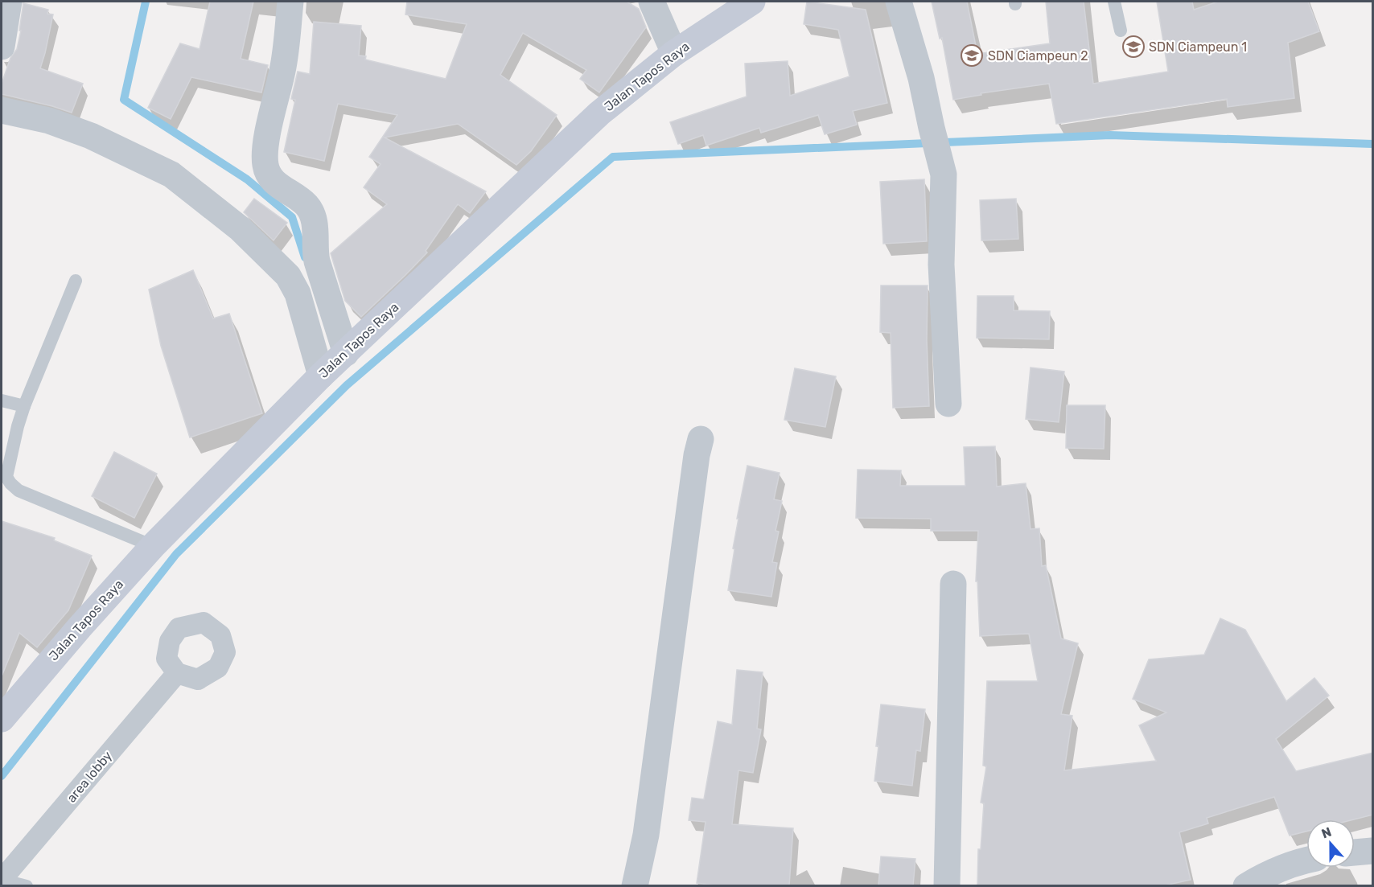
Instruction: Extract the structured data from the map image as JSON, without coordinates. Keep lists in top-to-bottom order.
{
  "streets": {
    "main road": ["Jalan Tapos Raya"],
    "street": ["area lobby"]
  },
  "places": {
    "school or university": ["SDN Ciampeun 1", "SDN Ciampeun 2"]
  },
  "north": "top"
}
